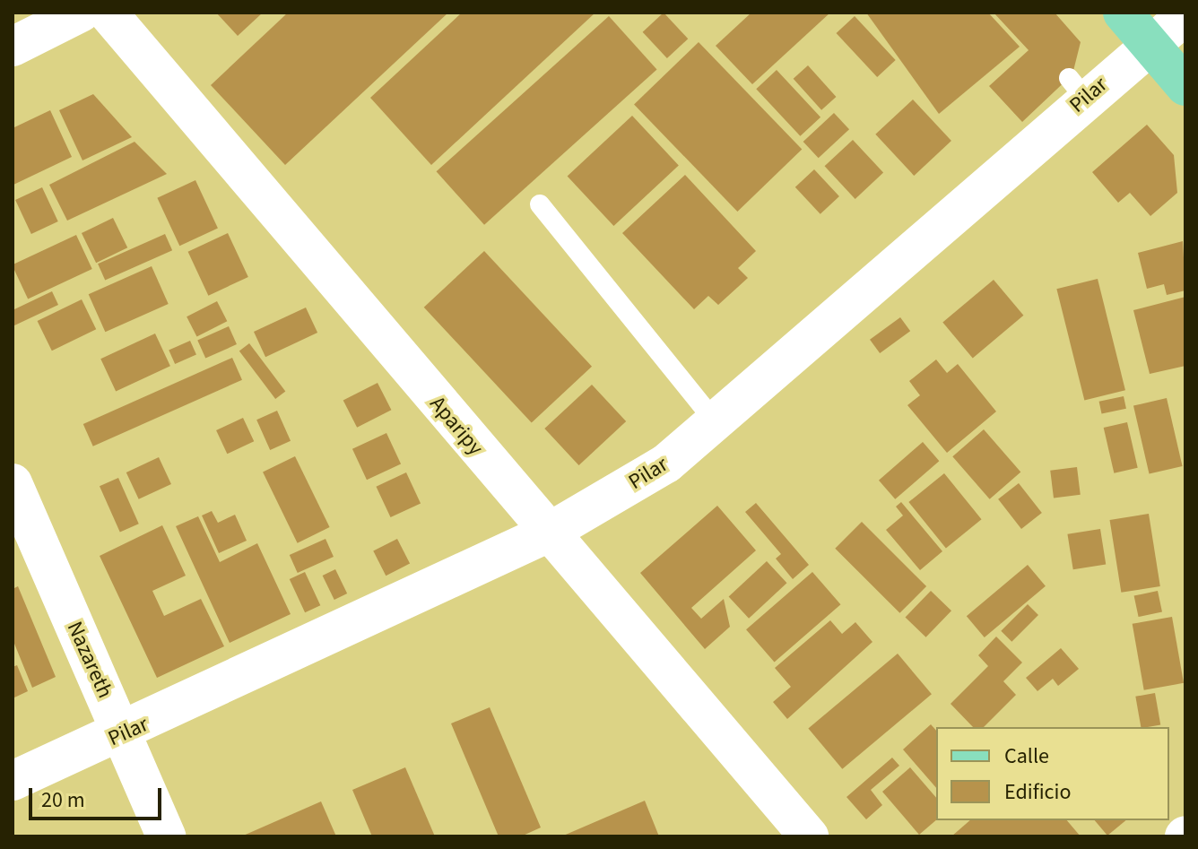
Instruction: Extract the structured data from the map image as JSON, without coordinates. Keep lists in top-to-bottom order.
{
  "streets": {
    "street": ["Pilar", "Aparipy", "Nazareth"]
  },
  "crossings": [
    ["Pilar", "Aparipy"],
    ["Pilar", "Nazareth"]
  ],
  "legend": ["Calle", "Edificio"],
  "scale_bar": "20 m"
}
